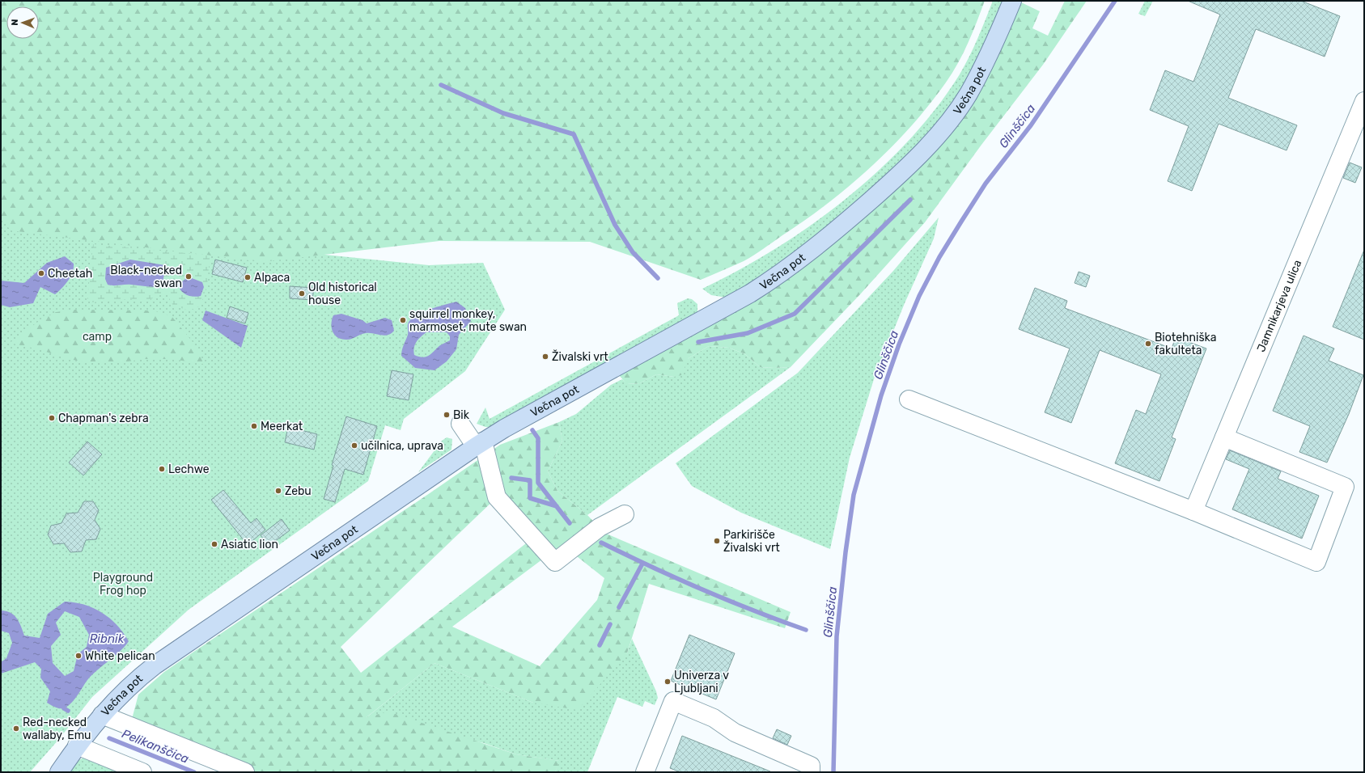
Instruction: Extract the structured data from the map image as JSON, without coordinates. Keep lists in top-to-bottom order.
{
  "streets": {
    "main road": ["Večna pot"],
    "street": ["Jamnikarjeva ulica"]
  },
  "water": ["Glinščica", "Ribnik", "Pelikanščica"],
  "parks": ["camp", "Playground Frog hop"],
  "places": [
    "Cheetah",
    "Black-necked swan",
    "Alpaca",
    "Old historical house",
    "squirrel monkey, marmoset, mute swan",
    "Biotehniška fakulteta",
    "Živalski vrt",
    "Bik",
    "Chapman's zebra",
    "Meerkat",
    "učilnica, uprava",
    "Lechwe",
    "Zebu",
    "Parkirišče Živalski vrt",
    "Asiatic lion",
    "White pelican",
    "Univerza v Ljubljani",
    "Red-necked wallaby, Emu"
  ],
  "north": "left"
}
